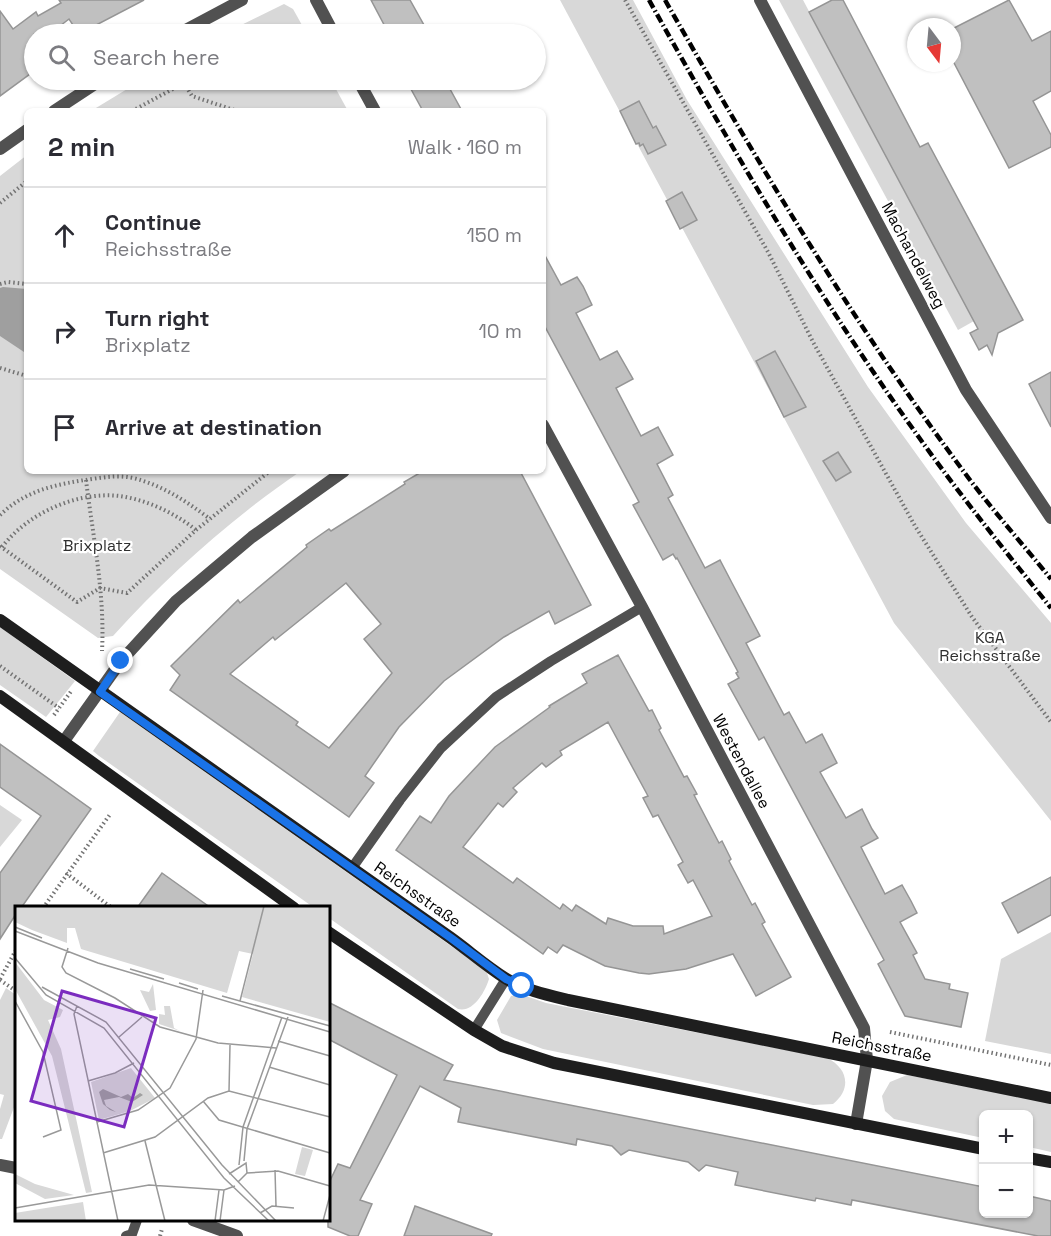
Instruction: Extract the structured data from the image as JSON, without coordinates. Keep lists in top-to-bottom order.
{
  "streets": {
    "main road": ["Reichsstraße"],
    "street": ["Machandelweg", "Westendallee"]
  },
  "crossings": [
    ["Westendallee", "Reichsstraße"]
  ],
  "parks": ["Brixplatz", "KGA Reichsstraße"],
  "north": "bottom",
  "page": {
    "search": "Search here",
    "heading": ["2 min", "Walk · 160 m"],
    "list": [
      ["Continue", "Reichsstraße", "150 m"],
      ["Turn right", "Brixplatz", "10 m"],
      "Arrive at destination"
    ],
    "map_buttons": ["+", "−"]
  }
}
